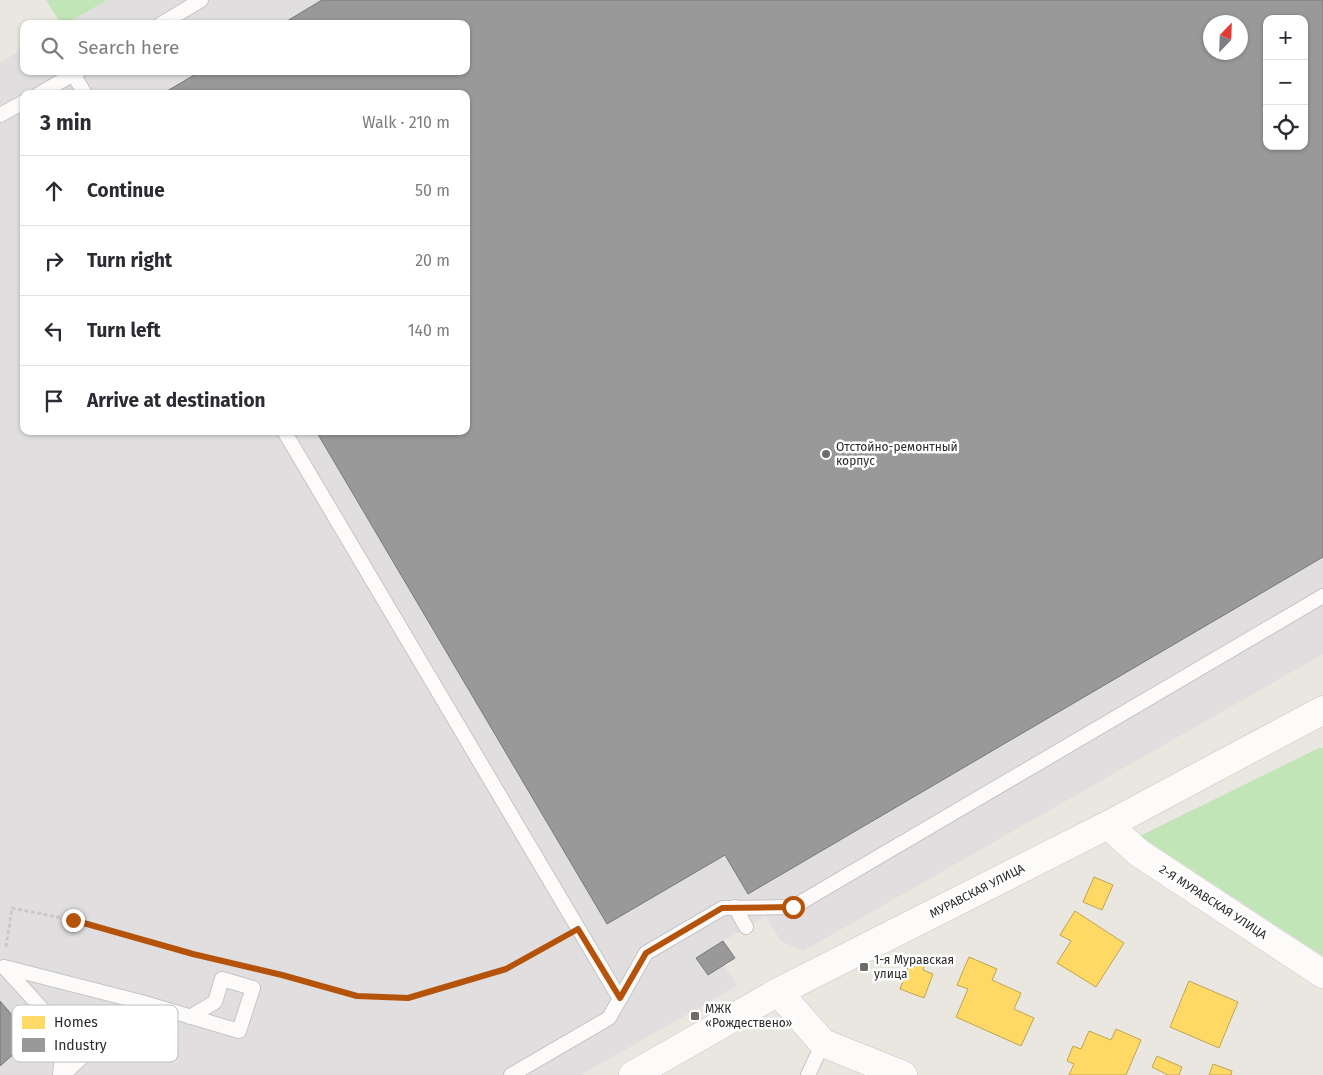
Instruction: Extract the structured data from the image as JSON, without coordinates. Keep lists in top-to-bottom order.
{
  "streets": {
    "street": ["МУРАВСКАЯ УЛИЦА", "2-Я МУРАВСКАЯ УЛИЦА"]
  },
  "crossings": [
    ["МУРАВСКАЯ УЛИЦА", "2-Я МУРАВСКАЯ УЛИЦА"]
  ],
  "places": {
    "other": ["Отстойно-ремонтный корпус"],
    "transit": ["1-я Муравская улица", "МЖК «Рождествено»"]
  },
  "legend": ["Homes", "Industry"],
  "north": "top right",
  "page": {
    "map_buttons": ["+", "−"],
    "search": "Search here",
    "heading": ["3 min", "Walk · 210 m"],
    "list": [
      ["Continue", "50 m"],
      ["Turn right", "20 m"],
      ["Turn left", "140 m"],
      "Arrive at destination"
    ]
  }
}
